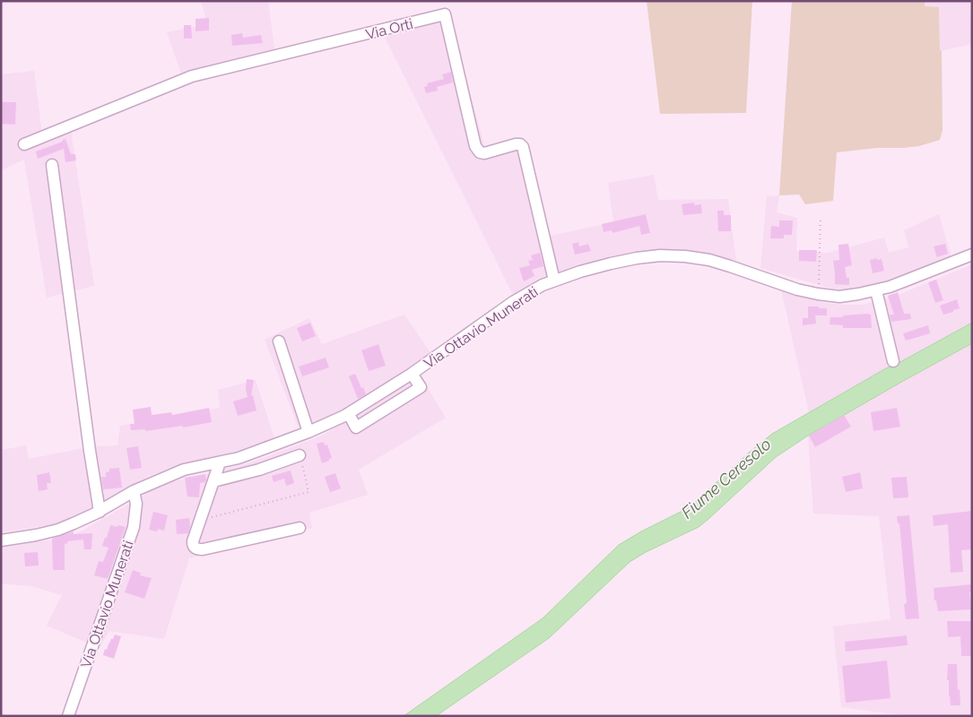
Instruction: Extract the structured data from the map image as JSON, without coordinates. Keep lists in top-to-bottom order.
{
  "streets": {
    "street": ["Via Orti", "Via Ottavio Munerati"]
  },
  "crossings": [
    ["Via Orti", "Via Ottavio Munerati"]
  ],
  "water": ["Fiume Ceresolo"]
}
